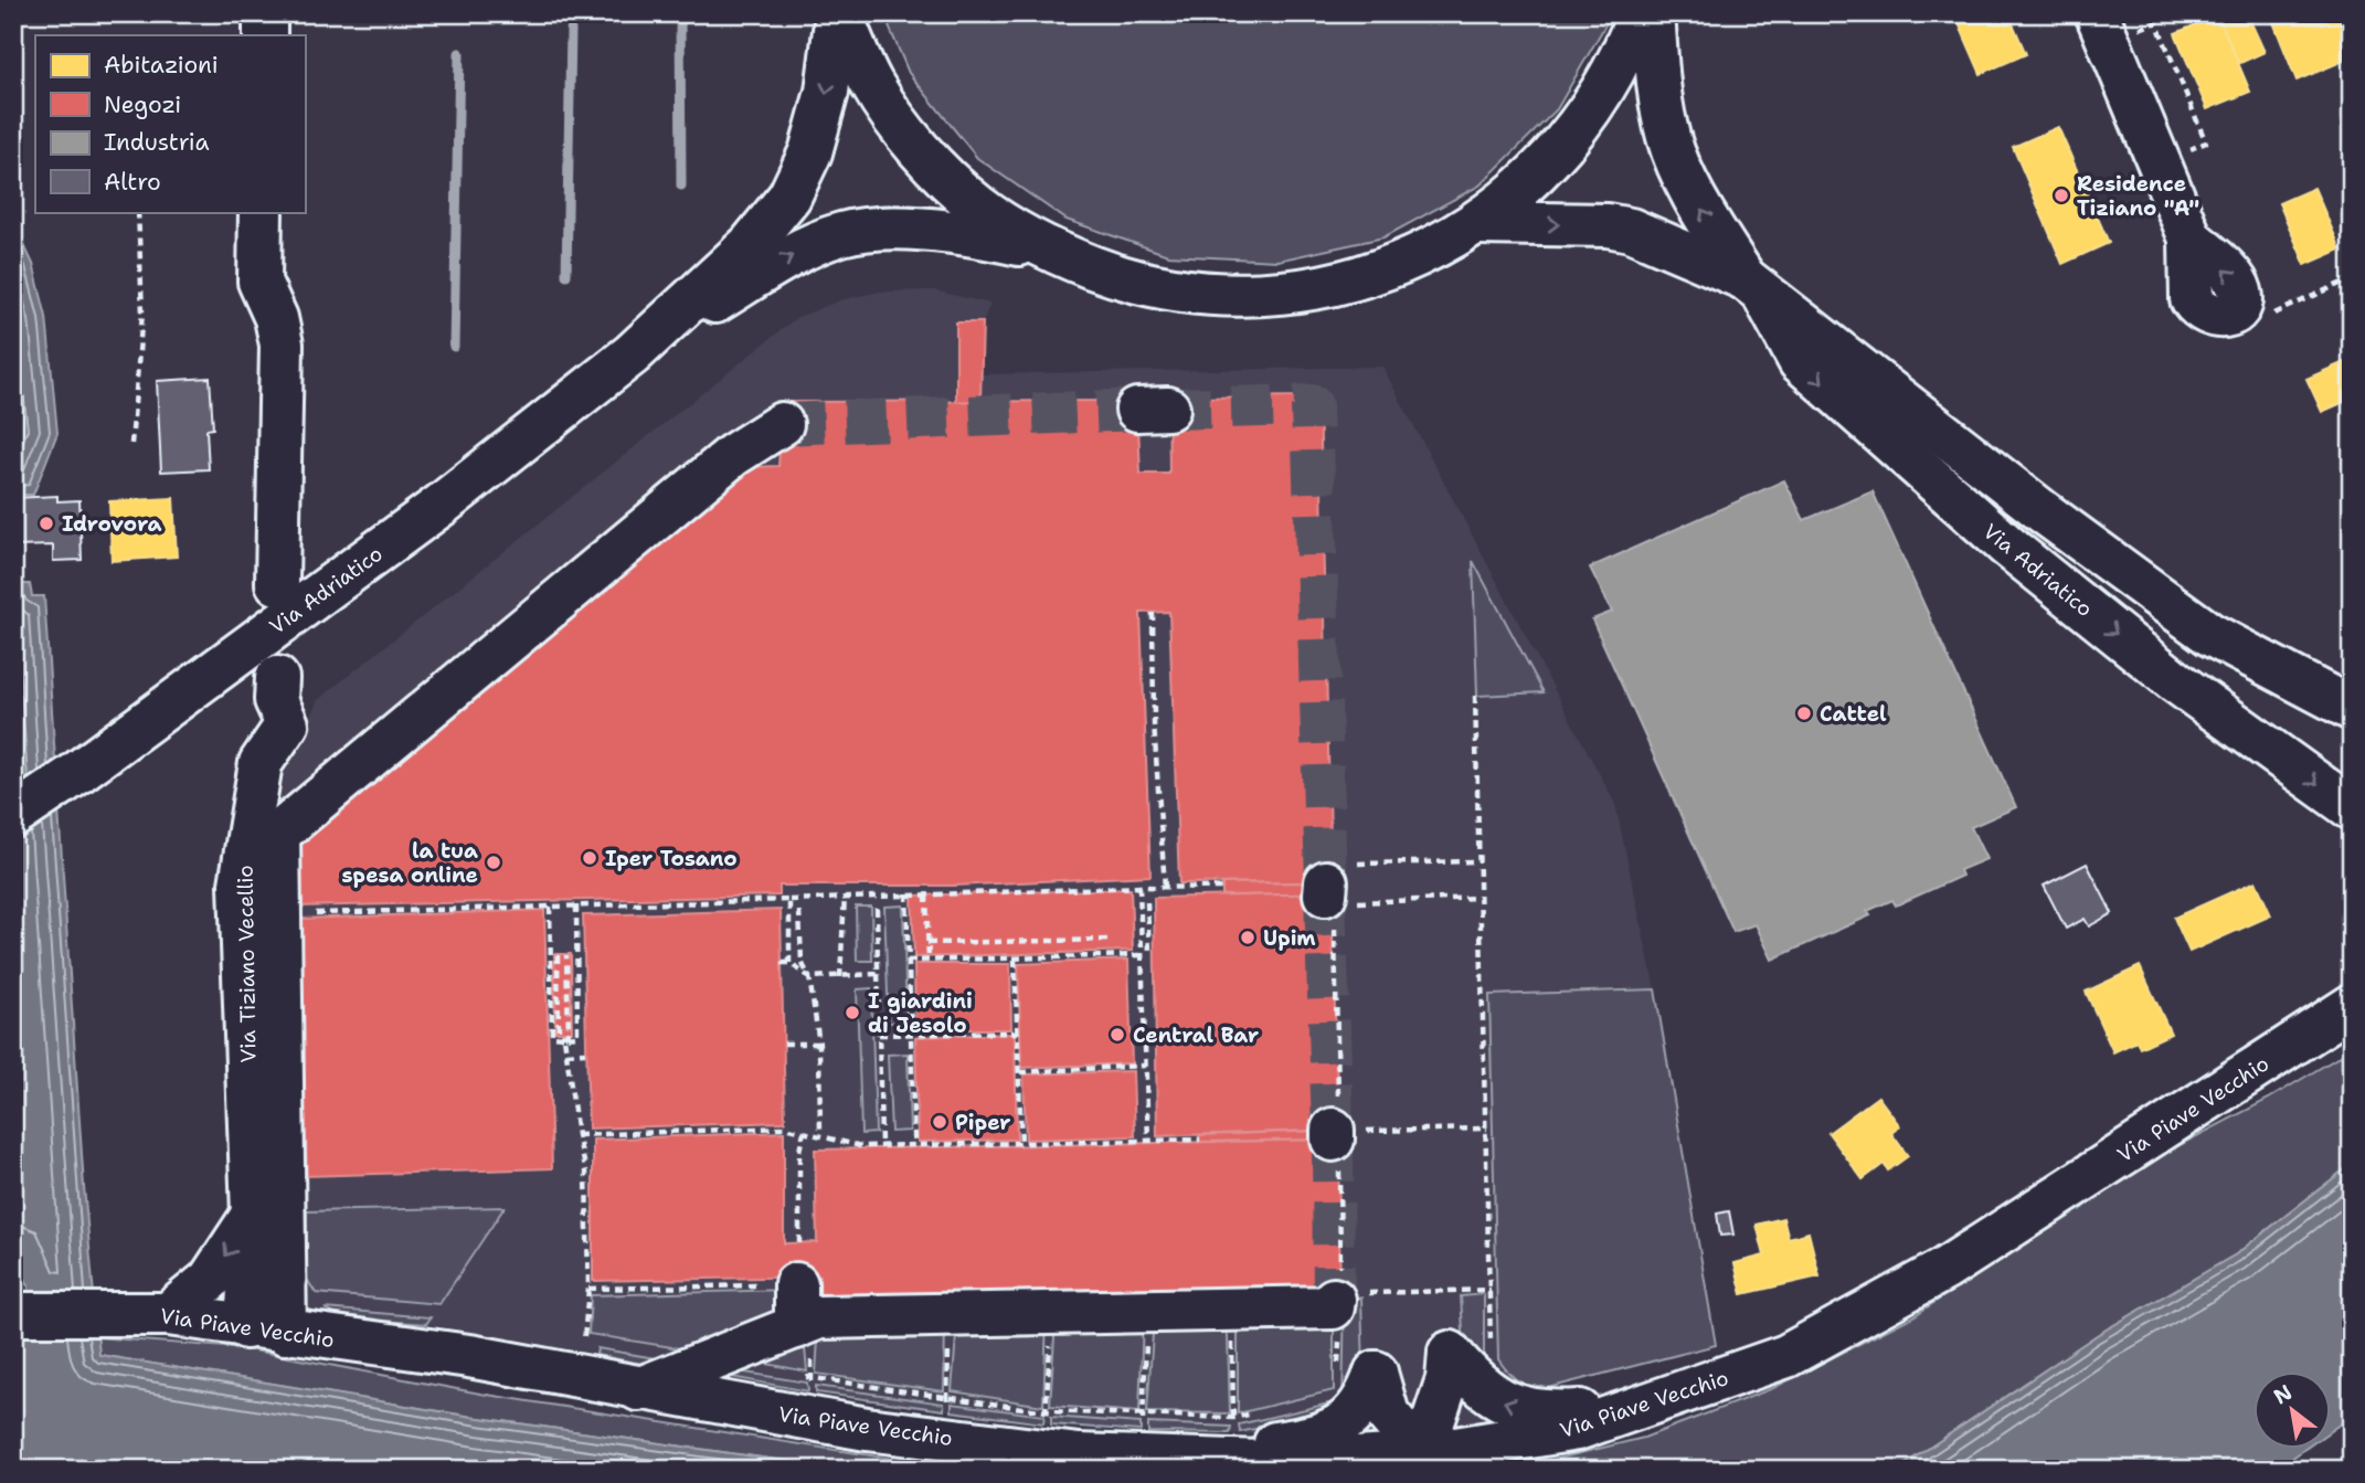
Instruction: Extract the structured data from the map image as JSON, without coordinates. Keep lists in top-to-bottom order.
{
  "streets": {
    "street": ["Via Adriatico", "Via Tiziano Vecellio", "Via Piave Vecchio"]
  },
  "crossings": [
    ["Via Tiziano Vecellio", "Via Piave Vecchio"]
  ],
  "places": [
    "Residence Tiziano \"A\"",
    "Idrovora",
    "Cattel",
    "Iper Tosano",
    "la tua spesa online",
    "Upim",
    "I giardini di Jesolo",
    "Central Bar",
    "Piper"
  ],
  "legend": [
    "Abitazioni",
    "Negozi",
    "Industria",
    "Altro"
  ],
  "north": "top left"
}
